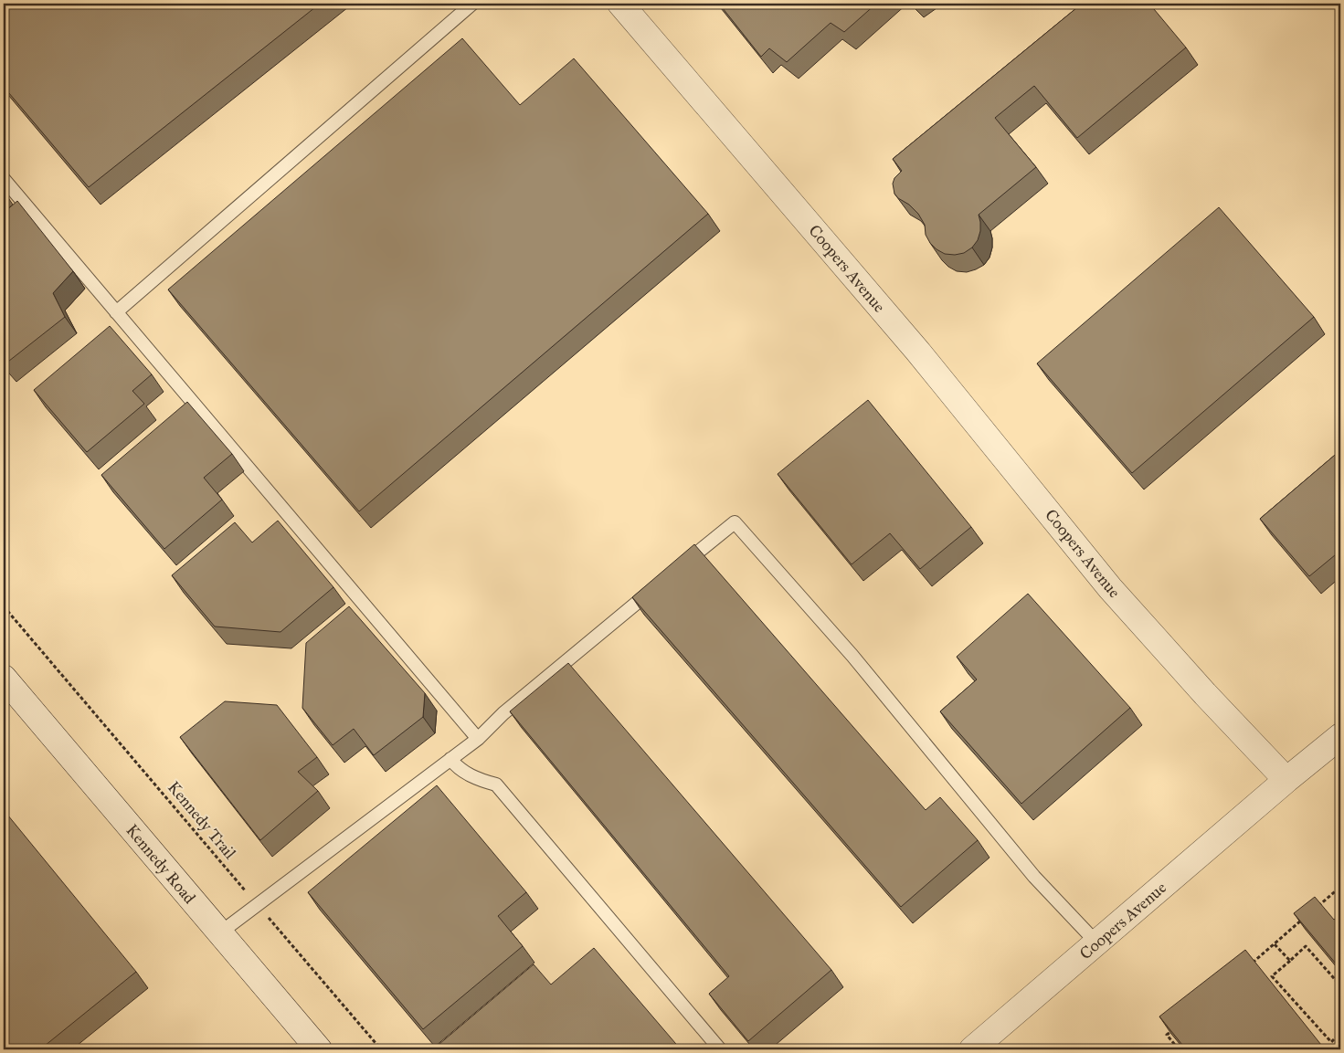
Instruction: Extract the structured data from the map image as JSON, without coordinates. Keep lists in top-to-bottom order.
{
  "streets": {
    "street": ["Coopers Avenue", "Kennedy Road"],
    "path": ["Kennedy Trail"]
  }
}
